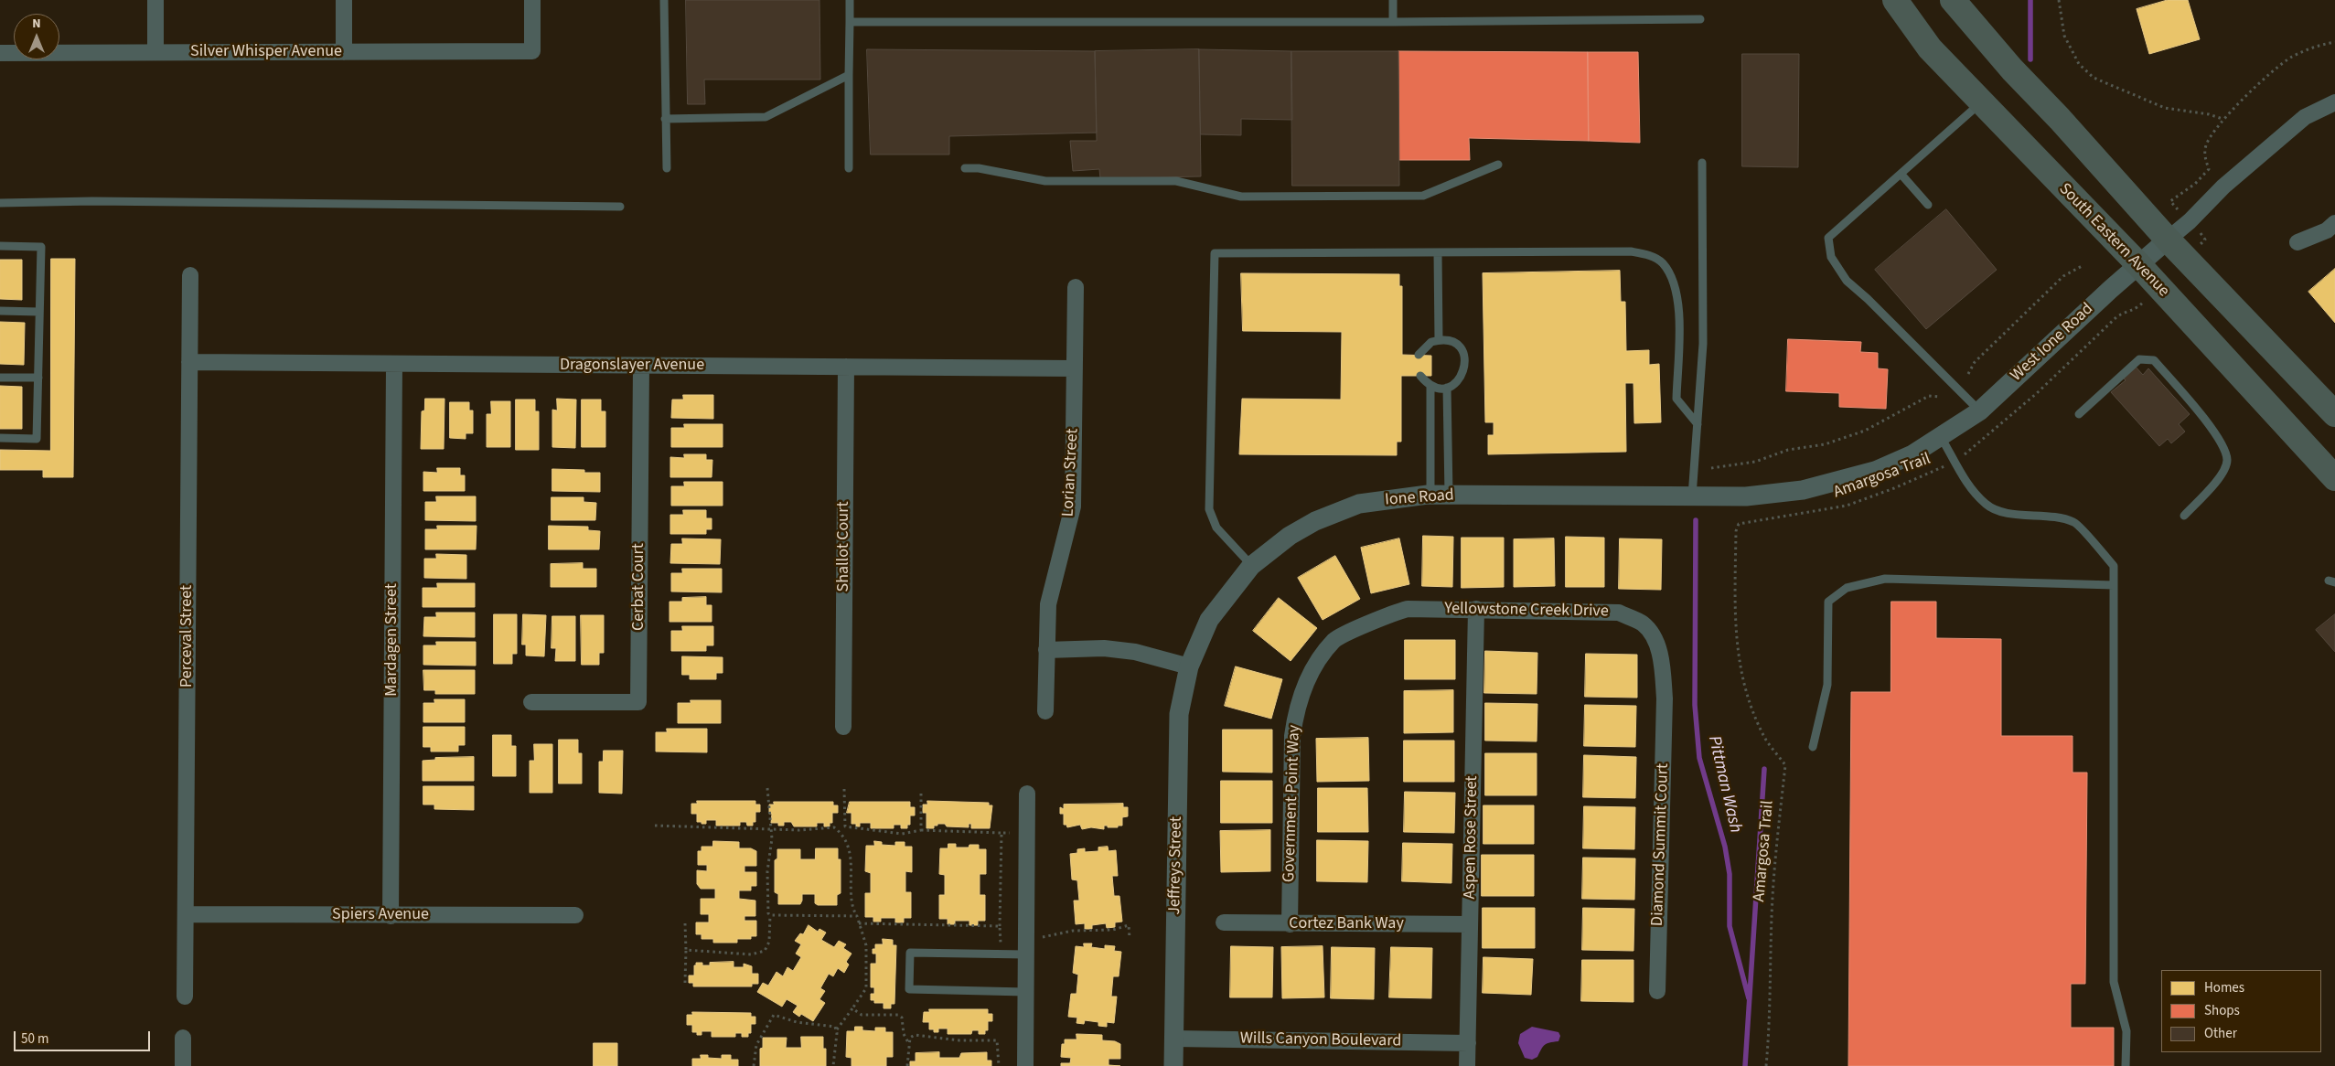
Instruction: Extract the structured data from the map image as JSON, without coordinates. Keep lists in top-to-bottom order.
{
  "streets": {
    "main road": ["South Eastern Avenue"],
    "street": [
      "Silver Whisper Avenue",
      "West Ione Road",
      "Dragonslayer Avenue",
      "Lorian Street",
      "Ione Road",
      "Shallot Court",
      "Cerbat Court",
      "Yellowstone Creek Drive",
      "Perceval Street",
      "Mardagen Street",
      "Government Point Way",
      "Aspen Rose Street",
      "Diamond Summit Court",
      "Jeffreys Street",
      "Spiers Avenue",
      "Cortez Bank Way",
      "Wills Canyon Boulevard"
    ],
    "path": ["Amargosa Trail"]
  },
  "crossings": [
    ["South Eastern Avenue", "West Ione Road"],
    ["South Eastern Avenue", "Amargosa Trail"],
    ["West Ione Road", "Ione Road"],
    ["Dragonslayer Avenue", "Lorian Street"],
    ["Dragonslayer Avenue", "Shallot Court"],
    ["Dragonslayer Avenue", "Cerbat Court"],
    ["Dragonslayer Avenue", "Perceval Street"],
    ["Dragonslayer Avenue", "Mardagen Street"],
    ["Ione Road", "Jeffreys Street"],
    ["Yellowstone Creek Drive", "Government Point Way"],
    ["Yellowstone Creek Drive", "Aspen Rose Street"],
    ["Yellowstone Creek Drive", "Diamond Summit Court"],
    ["Perceval Street", "Spiers Avenue"],
    ["Mardagen Street", "Spiers Avenue"],
    ["Government Point Way", "Cortez Bank Way"],
    ["Aspen Rose Street", "Cortez Bank Way"],
    ["Aspen Rose Street", "Wills Canyon Boulevard"],
    ["Jeffreys Street", "Wills Canyon Boulevard"]
  ],
  "water": ["Pittman Wash"],
  "legend": ["Homes", "Shops", "Other"],
  "scale_bar": "50 m",
  "north": "top"
}
